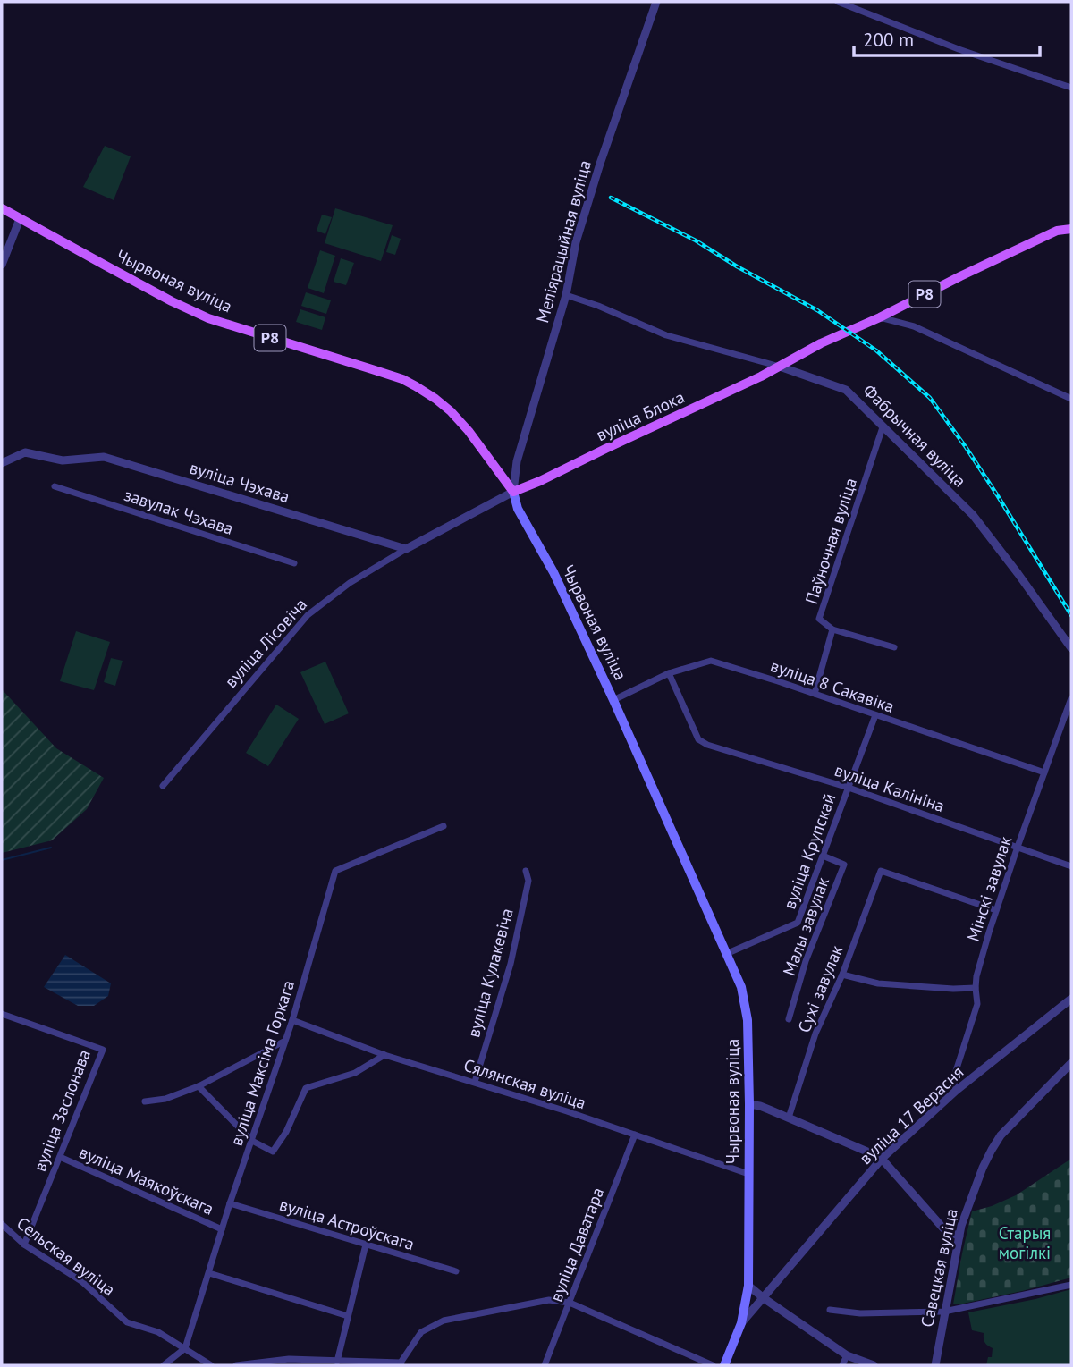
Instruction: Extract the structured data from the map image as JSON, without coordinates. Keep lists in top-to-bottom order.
{
  "streets": {
    "main road": ["Чырвоная вуліца", "Р8", "вуліца Блока"],
    "street": [
      "Меліярацыйная вуліца",
      "Фабрычная вуліца",
      "вуліца Чэхава",
      "завулак Чэхава",
      "Паўночная вуліца",
      "вуліца Лісовіча",
      "вуліца 8 Сакавіка",
      "вуліца Калініна",
      "вуліца Крупскай",
      "Мінскі завулак",
      "Малы завулак",
      "вуліца Кулакевіча",
      "Сухі завулак",
      "вуліца Максіма Горкага",
      "Сялянская вуліца",
      "вуліца Заслонава",
      "вуліца 17 Верасня",
      "вуліца Маякоўскага",
      "вуліца Астроўскага",
      "вуліца Даватара",
      "Сельская вуліца",
      "Савецкая вуліца"
    ]
  },
  "crossings": [
    ["Меліярацыйная вуліца", "Чырвоная вуліца"],
    ["Меліярацыйная вуліца", "вуліца Блока"],
    ["Меліярацыйная вуліца", "Фабрычная вуліца"],
    ["Меліярацыйная вуліца", "вуліца Лісовіча"],
    ["Чырвоная вуліца", "вуліца Блока"],
    ["Чырвоная вуліца", "вуліца Лісовіча"],
    ["Чырвоная вуліца", "вуліца 8 Сакавіка"],
    ["Чырвоная вуліца", "вуліца Крупскай"],
    ["Чырвоная вуліца", "Сялянская вуліца"],
    ["Чырвоная вуліца", "вуліца 17 Верасня"],
    ["Р8", "вуліца Блока"],
    ["Р8", "Фабрычная вуліца"],
    ["вуліца Блока", "Фабрычная вуліца"],
    ["вуліца Блока", "вуліца Лісовіча"],
    ["Фабрычная вуліца", "Паўночная вуліца"],
    ["вуліца Чэхава", "вуліца Лісовіча"],
    ["вуліца 8 Сакавіка", "вуліца Калініна"],
    ["вуліца 8 Сакавіка", "вуліца Крупскай"],
    ["вуліца 8 Сакавіка", "Мінскі завулак"],
    ["вуліца Калініна", "вуліца Крупскай"],
    ["вуліца Калініна", "Мінскі завулак"],
    ["вуліца Крупскай", "Малы завулак"],
    ["Мінскі завулак", "Сухі завулак"],
    ["Мінскі завулак", "вуліца 17 Верасня"],
    ["вуліца Кулакевіча", "Сялянская вуліца"],
    ["вуліца Максіма Горкага", "Сялянская вуліца"],
    ["вуліца Максіма Горкага", "вуліца Маякоўскага"],
    ["вуліца Максіма Горкага", "вуліца Астроўскага"],
    ["вуліца Максіма Горкага", "Сельская вуліца"],
    ["Сялянская вуліца", "вуліца Даватара"],
    ["вуліца Заслонава", "вуліца Маякоўскага"],
    ["вуліца Заслонава", "Сельская вуліца"]
  ],
  "parks": ["Старыя могілкі"],
  "scale_bar": "200 m"
}
